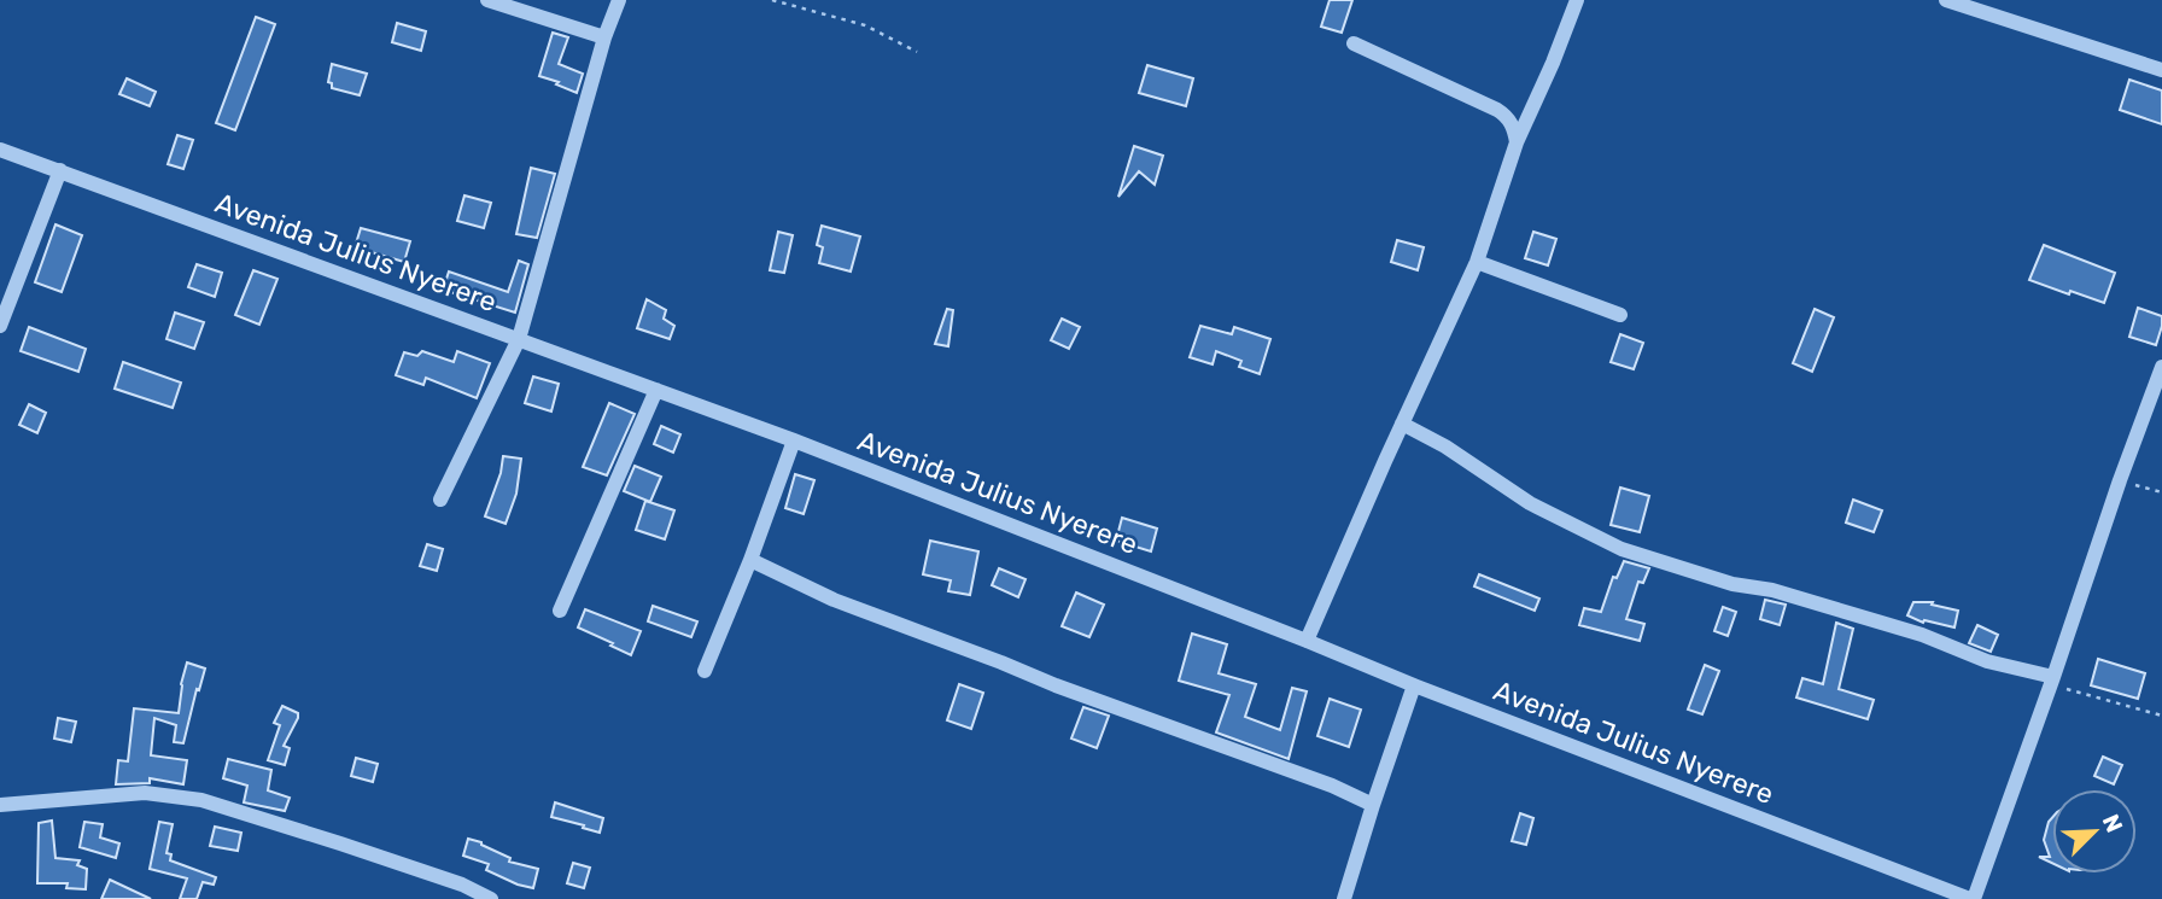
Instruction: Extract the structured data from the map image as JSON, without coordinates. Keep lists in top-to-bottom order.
{
  "streets": {
    "street": ["Avenida Julius Nyerere"]
  },
  "north": "top right"
}
